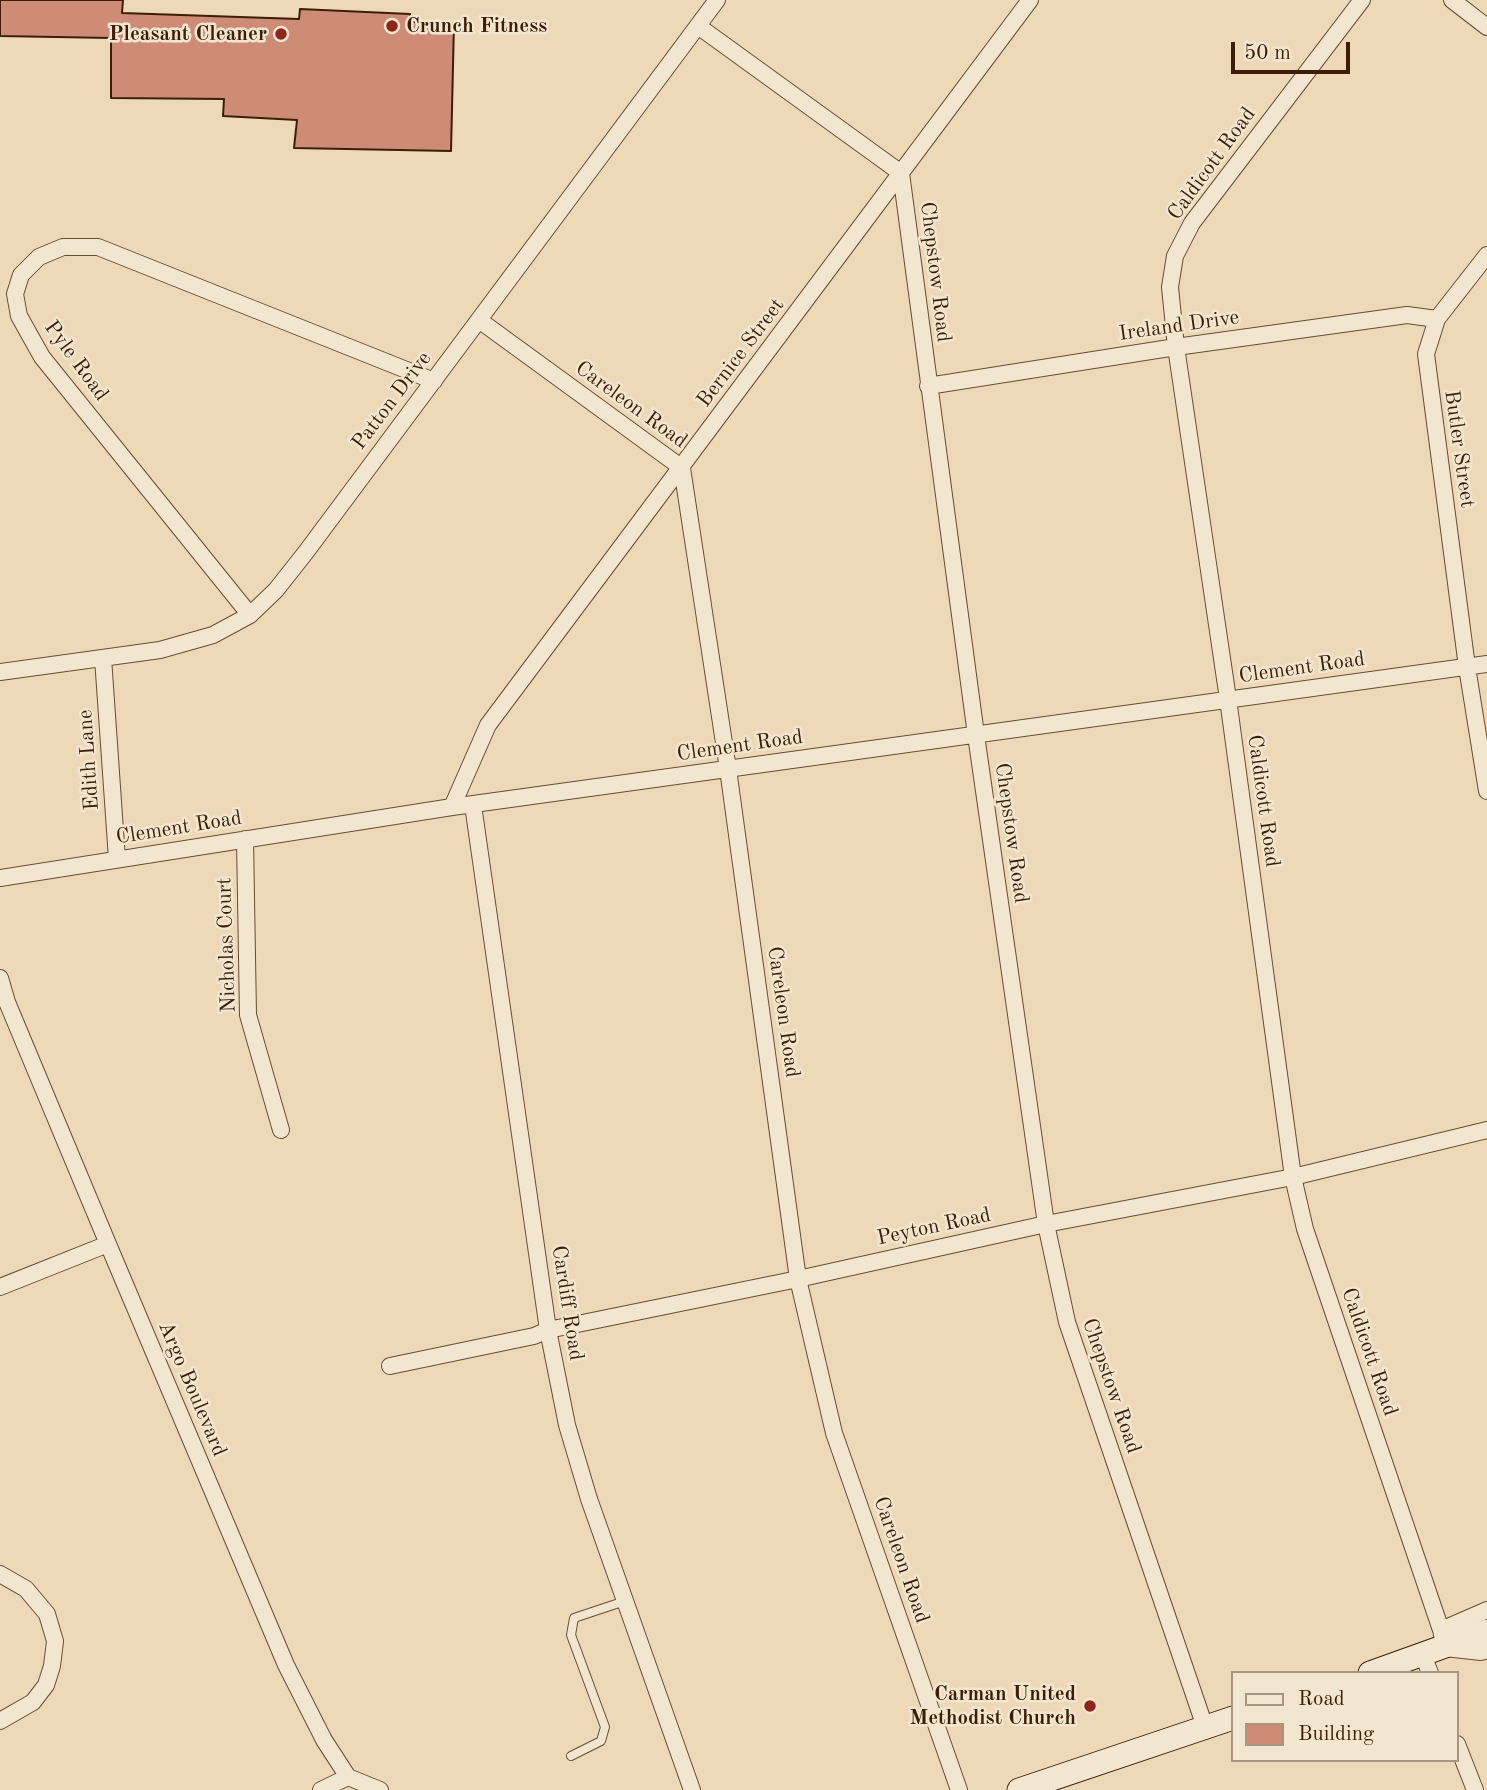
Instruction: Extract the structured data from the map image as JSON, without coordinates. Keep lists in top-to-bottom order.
{
  "streets": {
    "street": [
      "Caldicott Road",
      "Chepstow Road",
      "Ireland Drive",
      "Bernice Street",
      "Pyle Road",
      "Patton Drive",
      "Careleon Road",
      "Butler Street",
      "Clement Road",
      "Edith Lane",
      "Nicholas Court",
      "Peyton Road",
      "Cardiff Road",
      "Argo Boulevard"
    ]
  },
  "crossings": [
    ["Caldicott Road", "Ireland Drive"],
    ["Caldicott Road", "Clement Road"],
    ["Caldicott Road", "Peyton Road"],
    ["Chepstow Road", "Ireland Drive"],
    ["Chepstow Road", "Bernice Street"],
    ["Chepstow Road", "Clement Road"],
    ["Chepstow Road", "Peyton Road"],
    ["Ireland Drive", "Butler Street"],
    ["Bernice Street", "Careleon Road"],
    ["Bernice Street", "Clement Road"],
    ["Pyle Road", "Patton Drive"],
    ["Patton Drive", "Careleon Road"],
    ["Patton Drive", "Edith Lane"],
    ["Careleon Road", "Clement Road"],
    ["Careleon Road", "Peyton Road"],
    ["Butler Street", "Clement Road"],
    ["Clement Road", "Edith Lane"],
    ["Clement Road", "Nicholas Court"],
    ["Clement Road", "Cardiff Road"],
    ["Peyton Road", "Cardiff Road"]
  ],
  "places": ["Crunch Fitness", "Pleasant Cleaner", "Carman United Methodist Church"],
  "legend": ["Road", "Building"],
  "scale_bar": "50 m"
}
